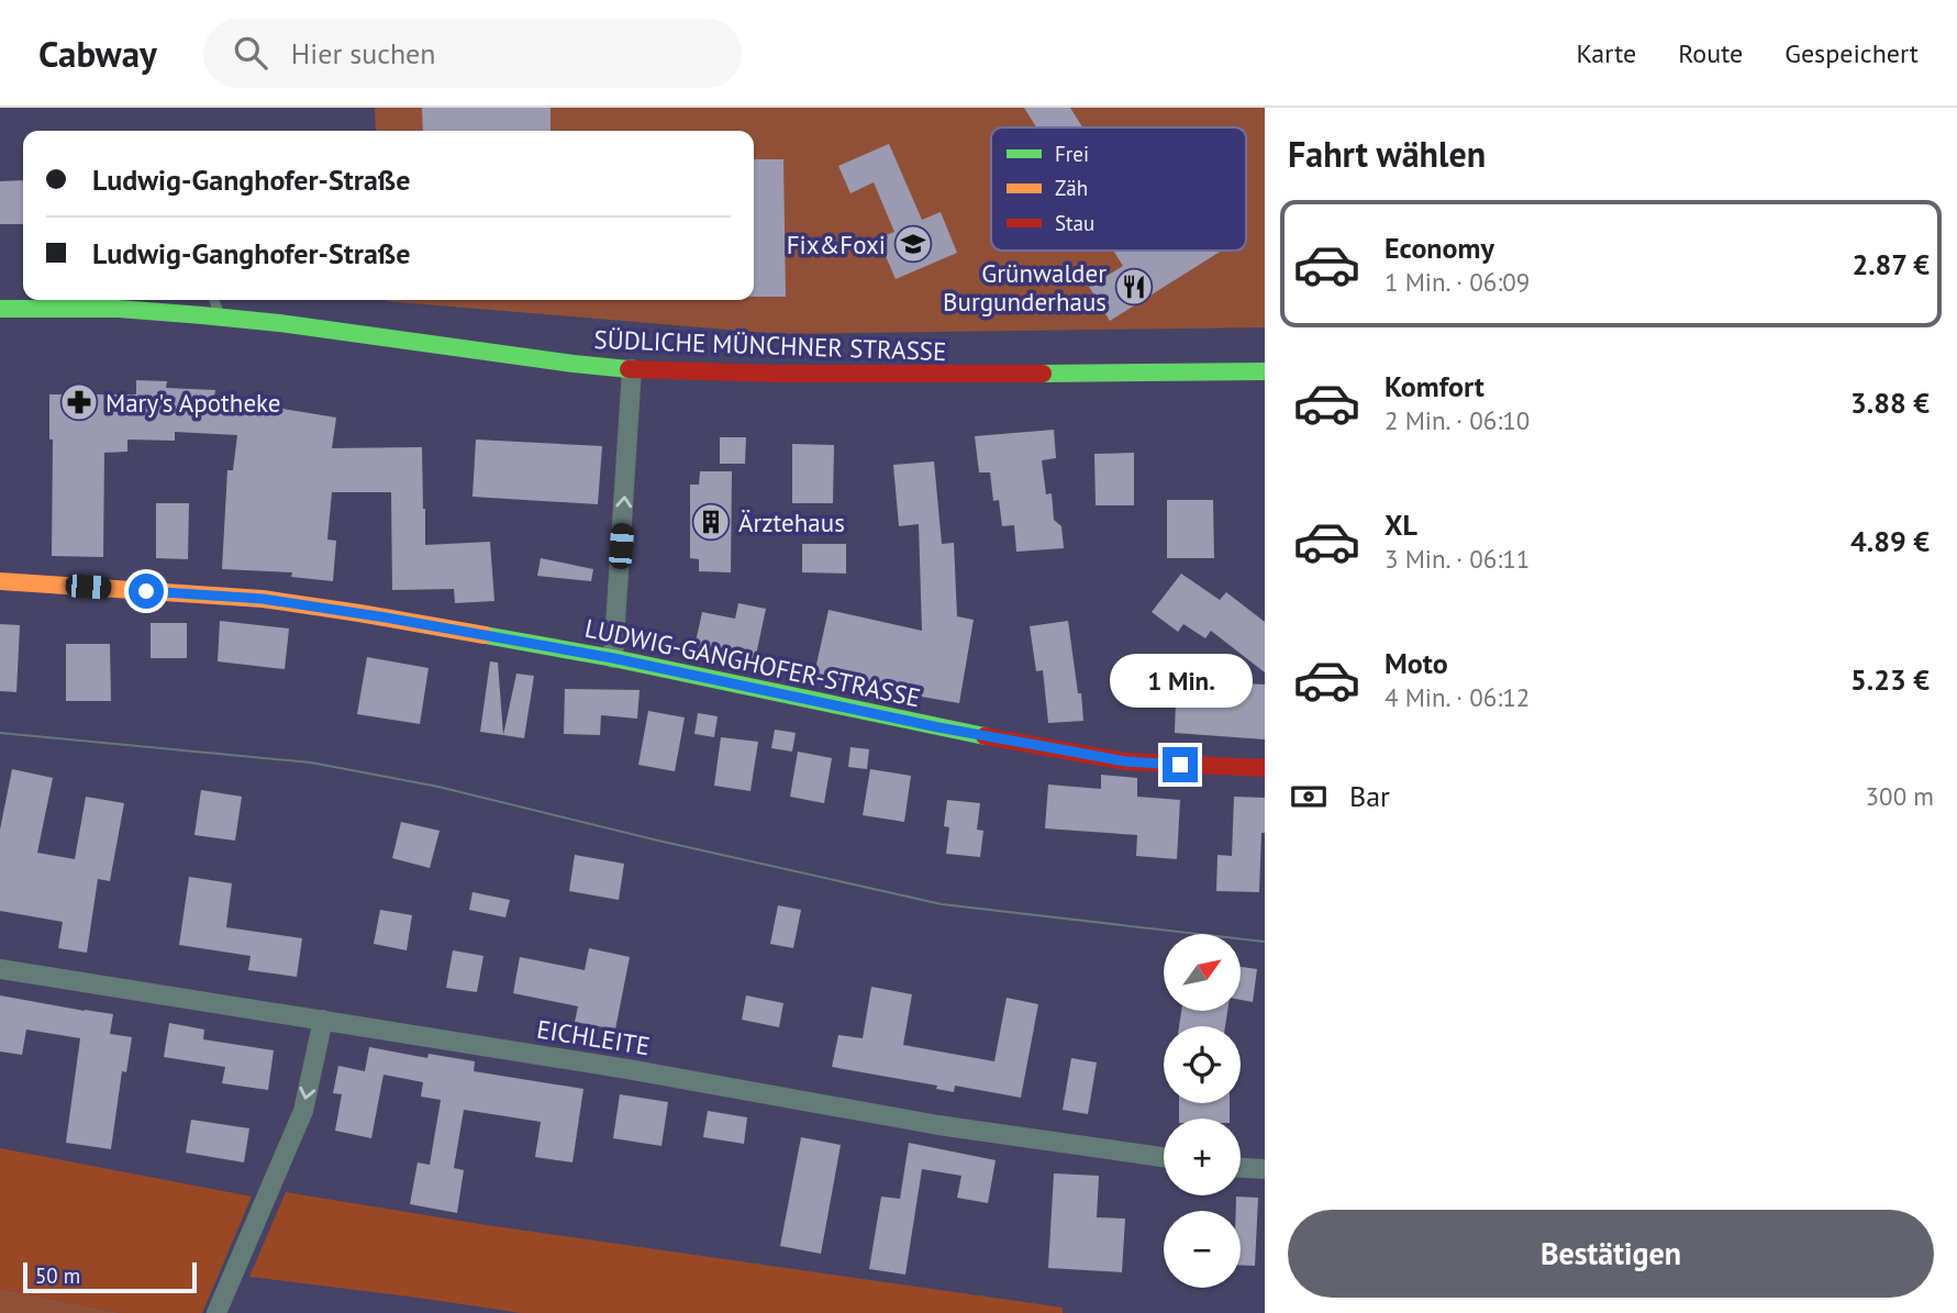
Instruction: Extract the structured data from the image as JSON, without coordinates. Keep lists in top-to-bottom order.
{
  "streets": {
    "street": ["SÜDLICHE MÜNCHNER STRASSE", "LUDWIG-GANGHOFER-STRASSE", "EICHLEITE"]
  },
  "places": {
    "school or university": ["Fix&Foxi"],
    "restaurant": ["Grünwalder Burgunderhaus"],
    "pharmacy": ["Mary's Apotheke"],
    "building": ["Ärztehaus"]
  },
  "legend": ["Frei", "Zäh", "Stau"],
  "scale_bar": "50 m",
  "north": "top right",
  "page": {
    "header": "Cabway",
    "search": "Hier suchen",
    "nav": ["Karte", "Route", "Gespeichert"],
    "heading": "Fahrt wählen",
    "banner": ["Ludwig-Ganghofer-Straße", "Ludwig-Ganghofer-Straße"],
    "list": [
      {
        "name": "Economy",
        "note": "1 Min. · 06:09",
        "value": "2.87 €"
      },
      {
        "name": "Komfort",
        "note": "2 Min. · 06:10",
        "value": "3.88 €"
      },
      {
        "name": "XL",
        "note": "3 Min. · 06:11",
        "value": "4.89 €"
      },
      {
        "name": "Moto",
        "note": "4 Min. · 06:12",
        "value": "5.23 €"
      }
    ],
    "bubble": "1 Min.",
    "pay": ["Bar", "300 m"],
    "map_buttons": ["+", "−"],
    "buttons": "Bestätigen",
    "scale": "50 m"
  }
}
